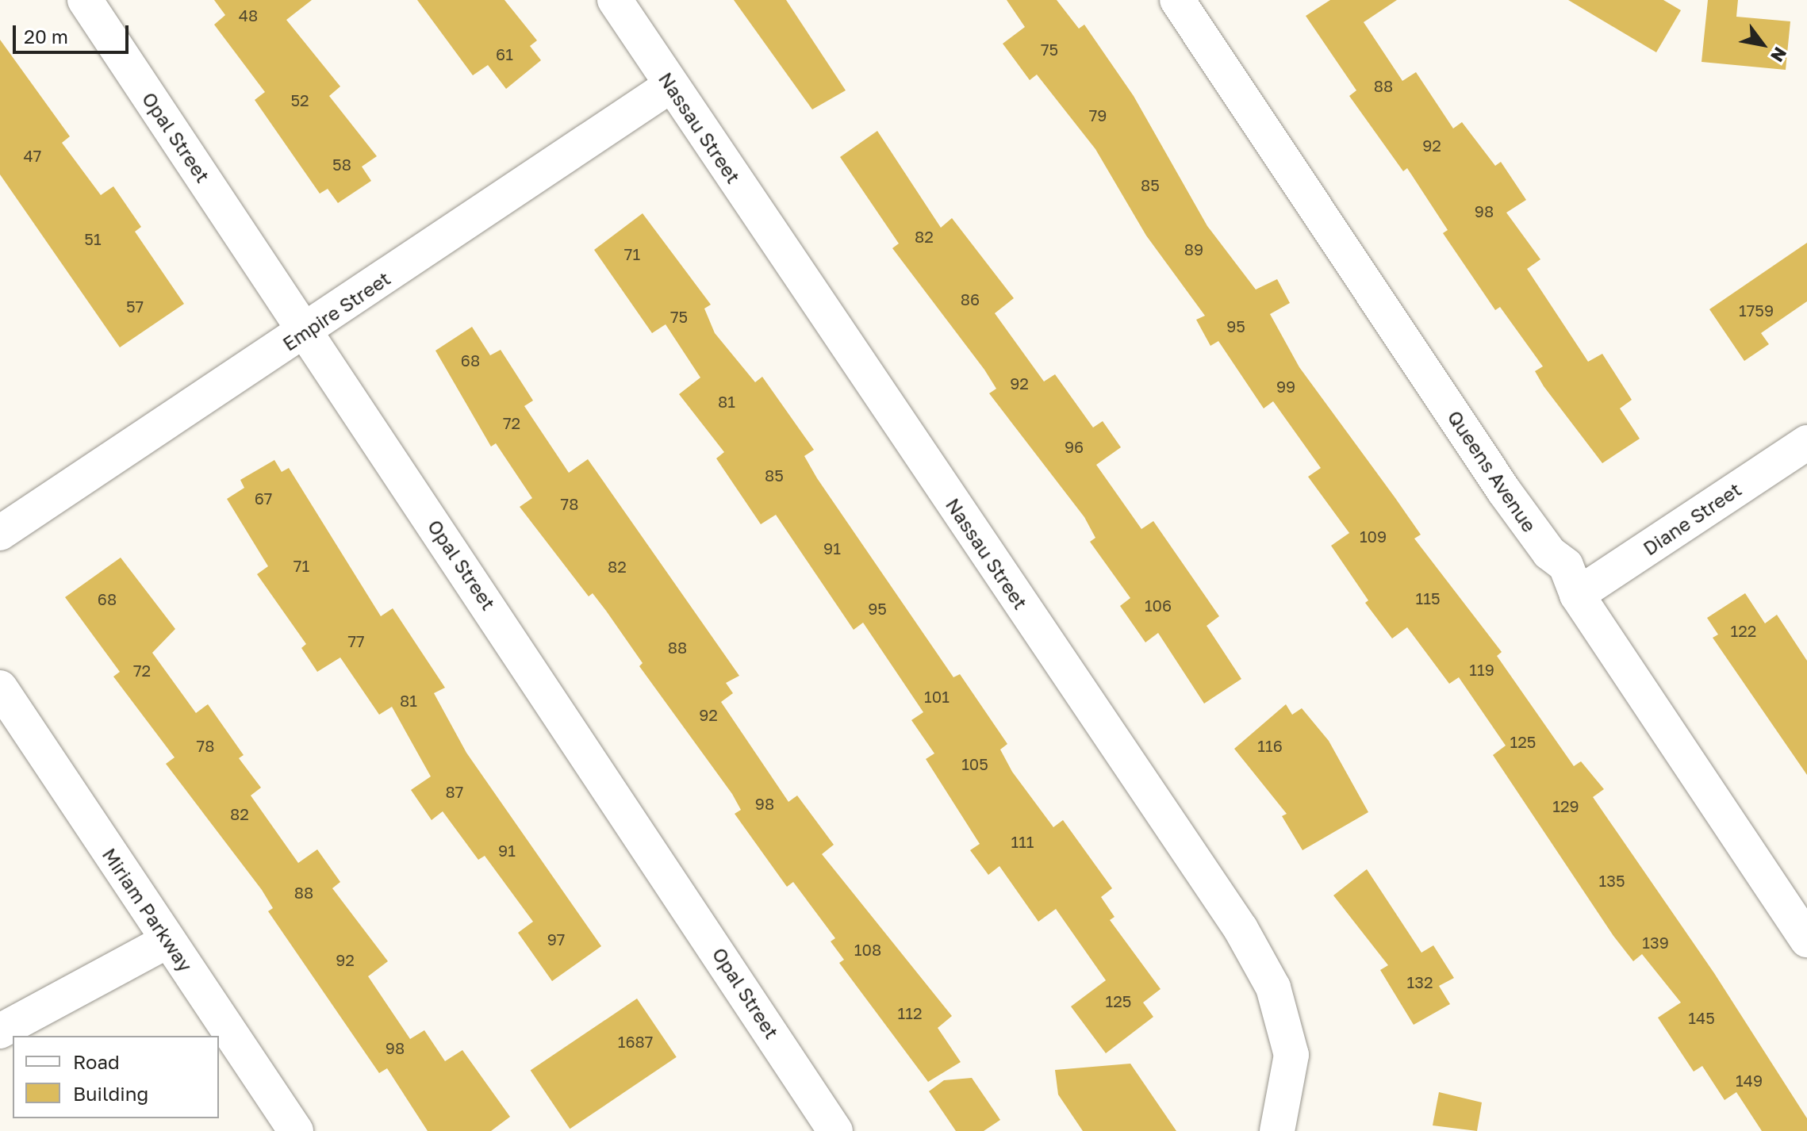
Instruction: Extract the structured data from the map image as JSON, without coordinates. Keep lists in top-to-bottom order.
{
  "streets": {
    "street": [
      "Nassau Street",
      "Opal Street",
      "Empire Street",
      "Queens Avenue",
      "Diane Street",
      "Miriam Parkway"
    ]
  },
  "crossings": [
    ["Nassau Street", "Empire Street"],
    ["Opal Street", "Empire Street"],
    ["Queens Avenue", "Diane Street"]
  ],
  "house_numbers": [
    "48",
    "75",
    "61",
    "88",
    "52",
    "79",
    "92",
    "47",
    "58",
    "85",
    "98",
    "82",
    "51",
    "89",
    "71",
    "86",
    "57",
    "1759",
    "75",
    "95",
    "68",
    "92",
    "99",
    "81",
    "72",
    "96",
    "85",
    "67",
    "78",
    "109",
    "91",
    "71",
    "82",
    "115",
    "68",
    "106",
    "95",
    "122",
    "77",
    "88",
    "119",
    "72",
    "101",
    "81",
    "92",
    "125",
    "78",
    "116",
    "105",
    "87",
    "98",
    "129",
    "82",
    "111",
    "91",
    "135",
    "88",
    "97",
    "139",
    "108",
    "92",
    "132",
    "125",
    "112",
    "145",
    "1687",
    "98",
    "149"
  ],
  "legend": ["Road", "Building"],
  "scale_bar": "20 m",
  "north": "bottom right"
}
